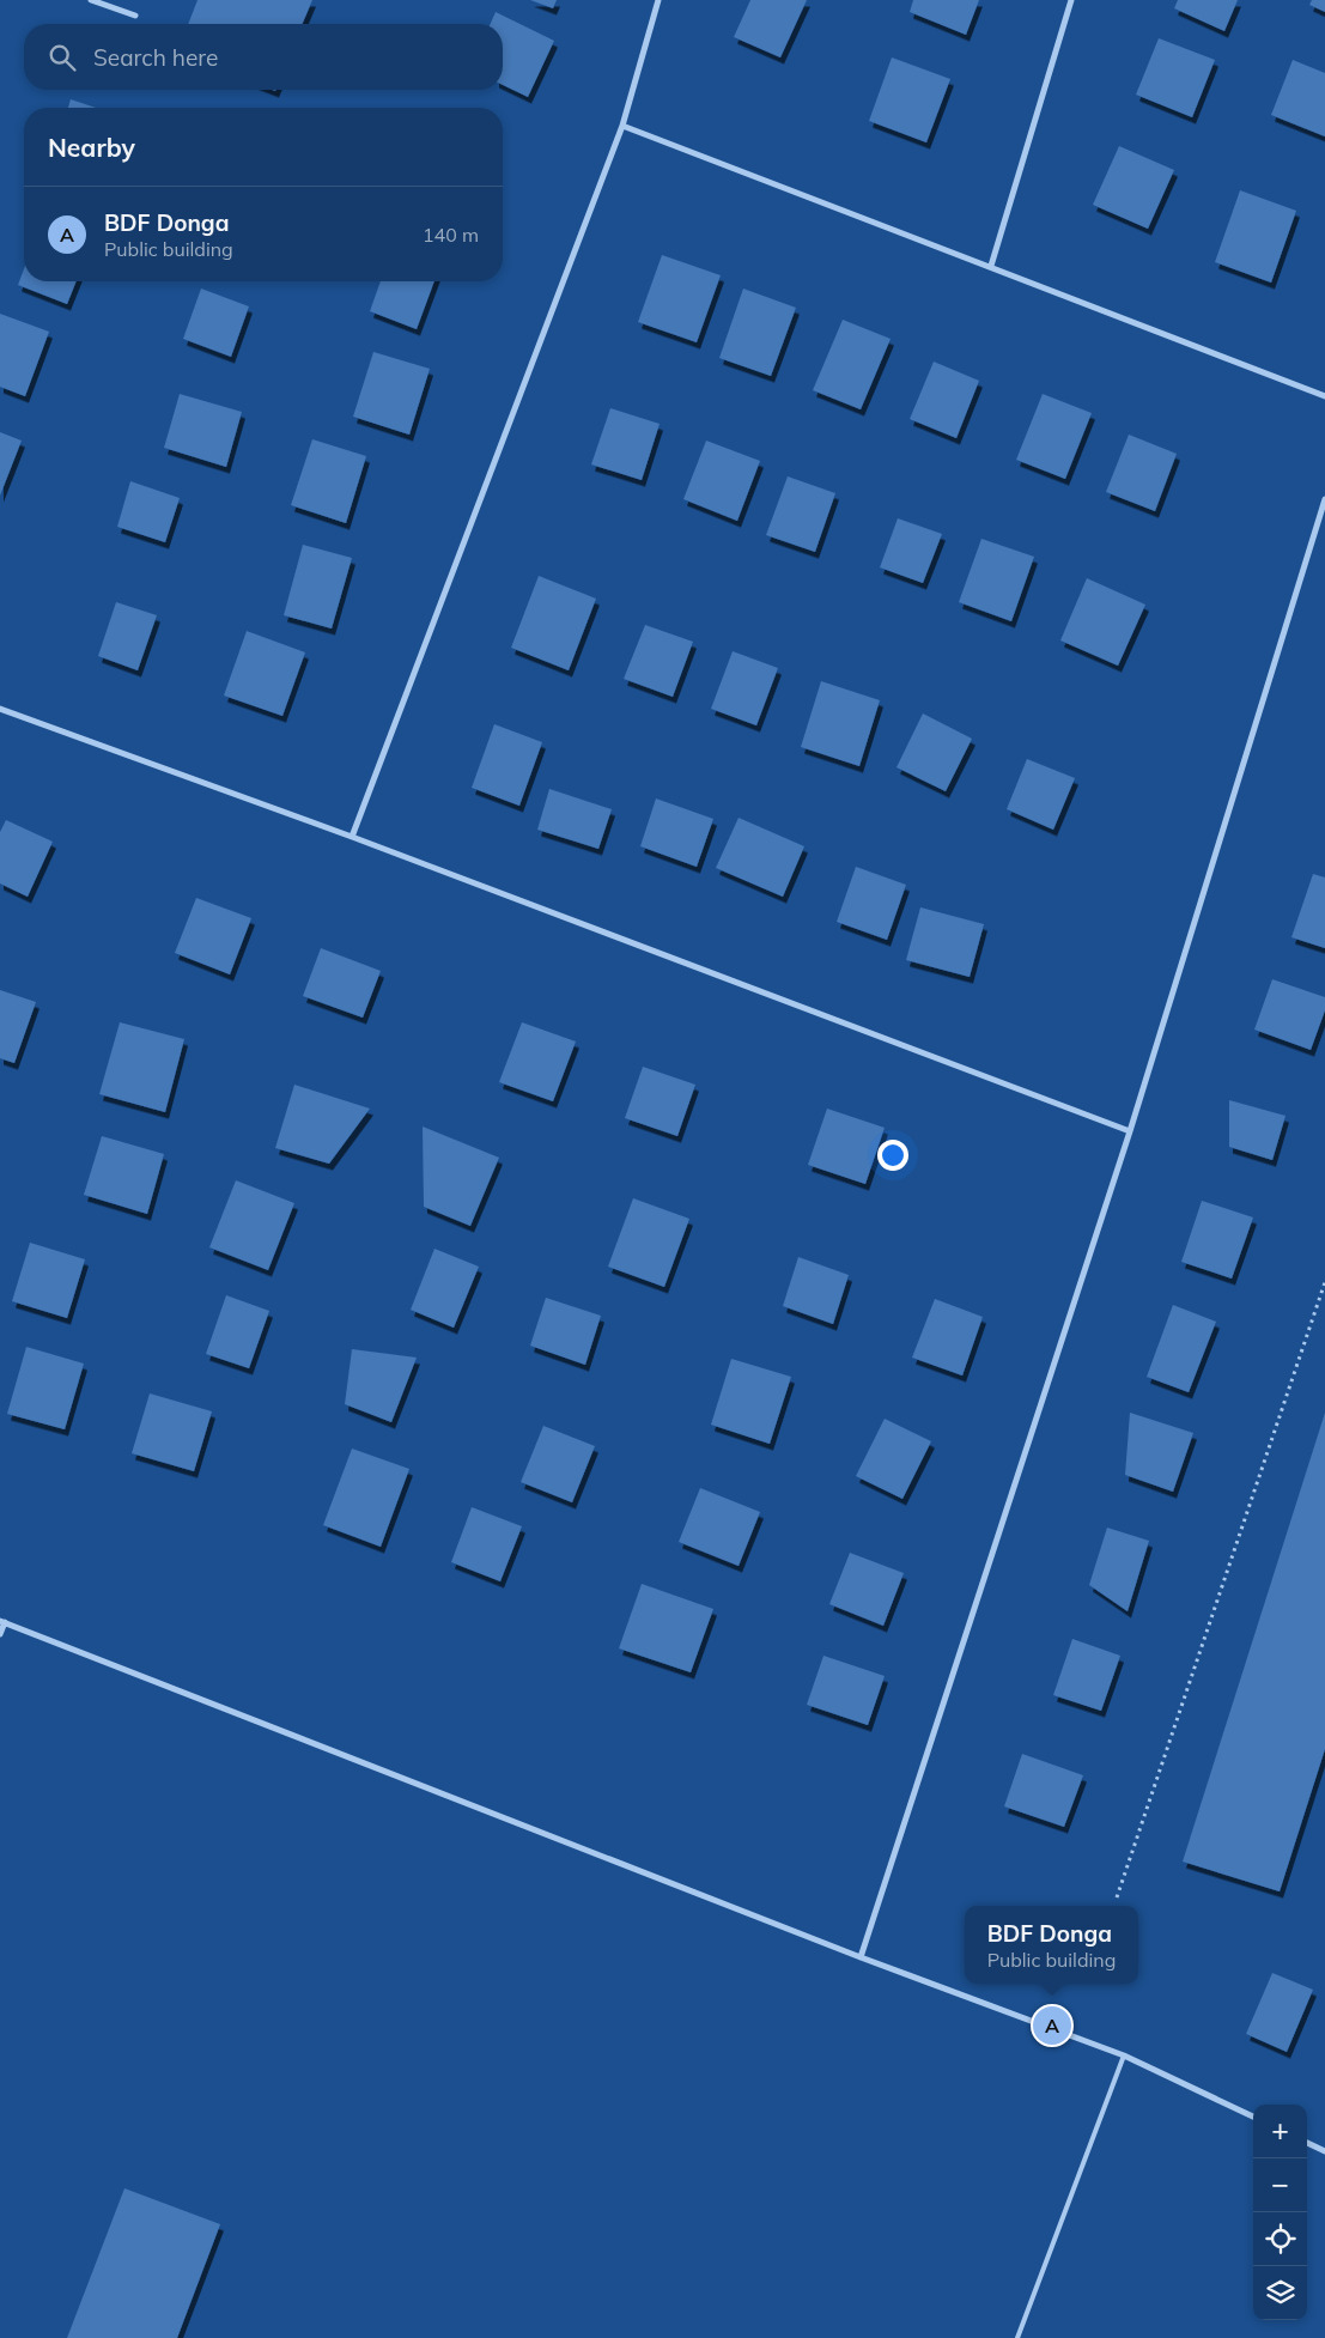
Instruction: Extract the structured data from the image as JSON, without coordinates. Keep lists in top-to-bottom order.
{
  "page": {
    "search": "Search here",
    "heading": "Nearby",
    "list": [
      {
        "mark": "A",
        "name": "BDF Donga",
        "note": "Public building",
        "value": "140 m"
      }
    ],
    "popup": ["BDF Donga", "Public building"],
    "pins": "A",
    "map_buttons": ["+", "−"]
  }
}
